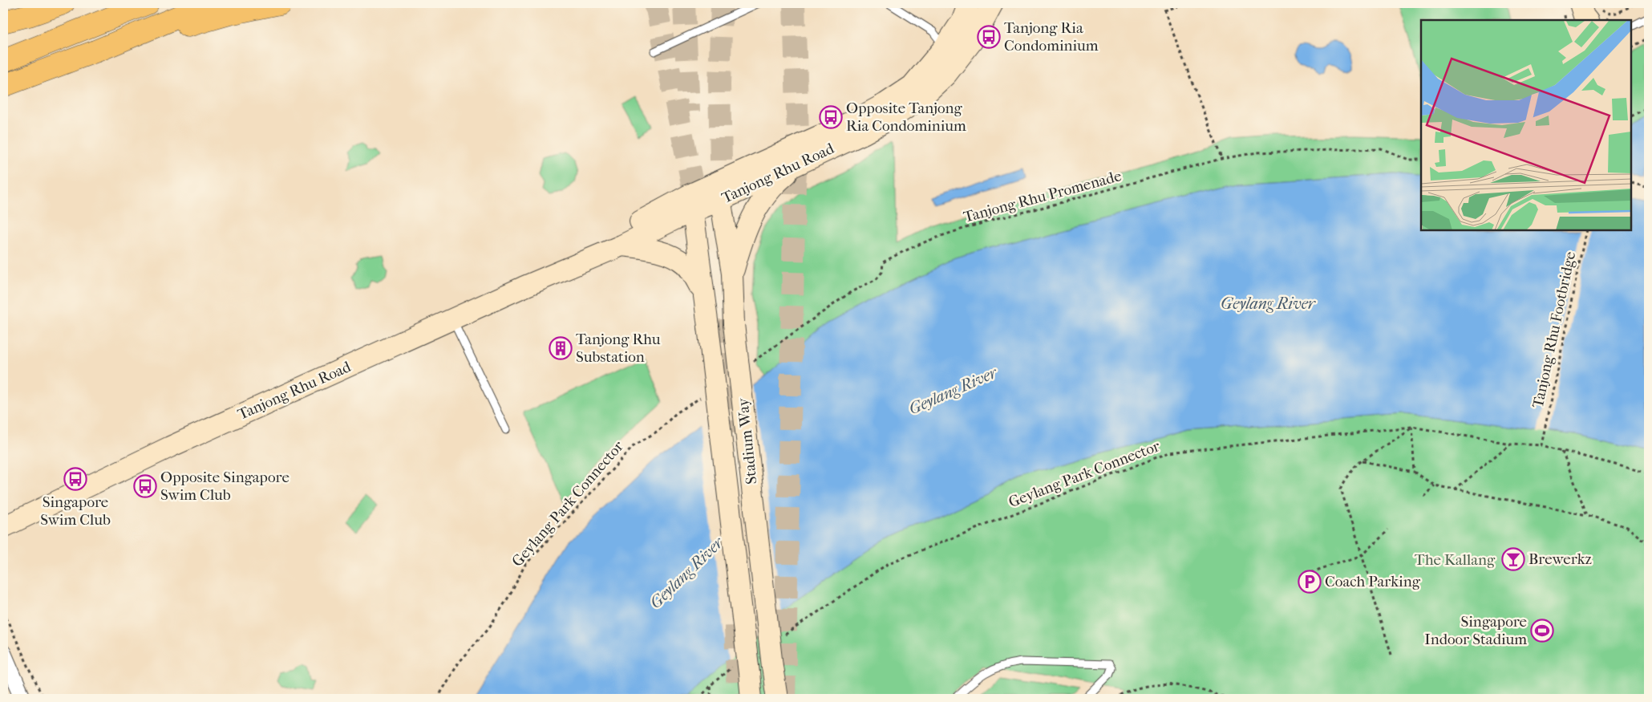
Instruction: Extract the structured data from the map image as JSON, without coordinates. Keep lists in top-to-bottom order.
{
  "streets": {
    "street": ["Tanjong Rhu Road", "Stadium Way"],
    "path": ["Tanjong Rhu Promenade", "Tanjong Rhu Footbridge", "Geylang Park Connector"]
  },
  "crossings": [
    ["Tanjong Rhu Road", "Stadium Way"],
    ["Tanjong Rhu Footbridge", "Geylang Park Connector"]
  ],
  "water": ["Geylang River"],
  "parks": ["The Kallang"],
  "places": {
    "bus stop": [
      "Tanjong Ria Condominium",
      "Opposite Tanjong Ria Condominium",
      "Singapore Swim Club",
      "Opposite Singapore Swim Club"
    ],
    "building": ["Tanjong Rhu Substation"],
    "bar": ["Brewerkz"],
    "parking": ["Coach Parking"],
    "sports": ["Singapore Indoor Stadium"]
  }
}
